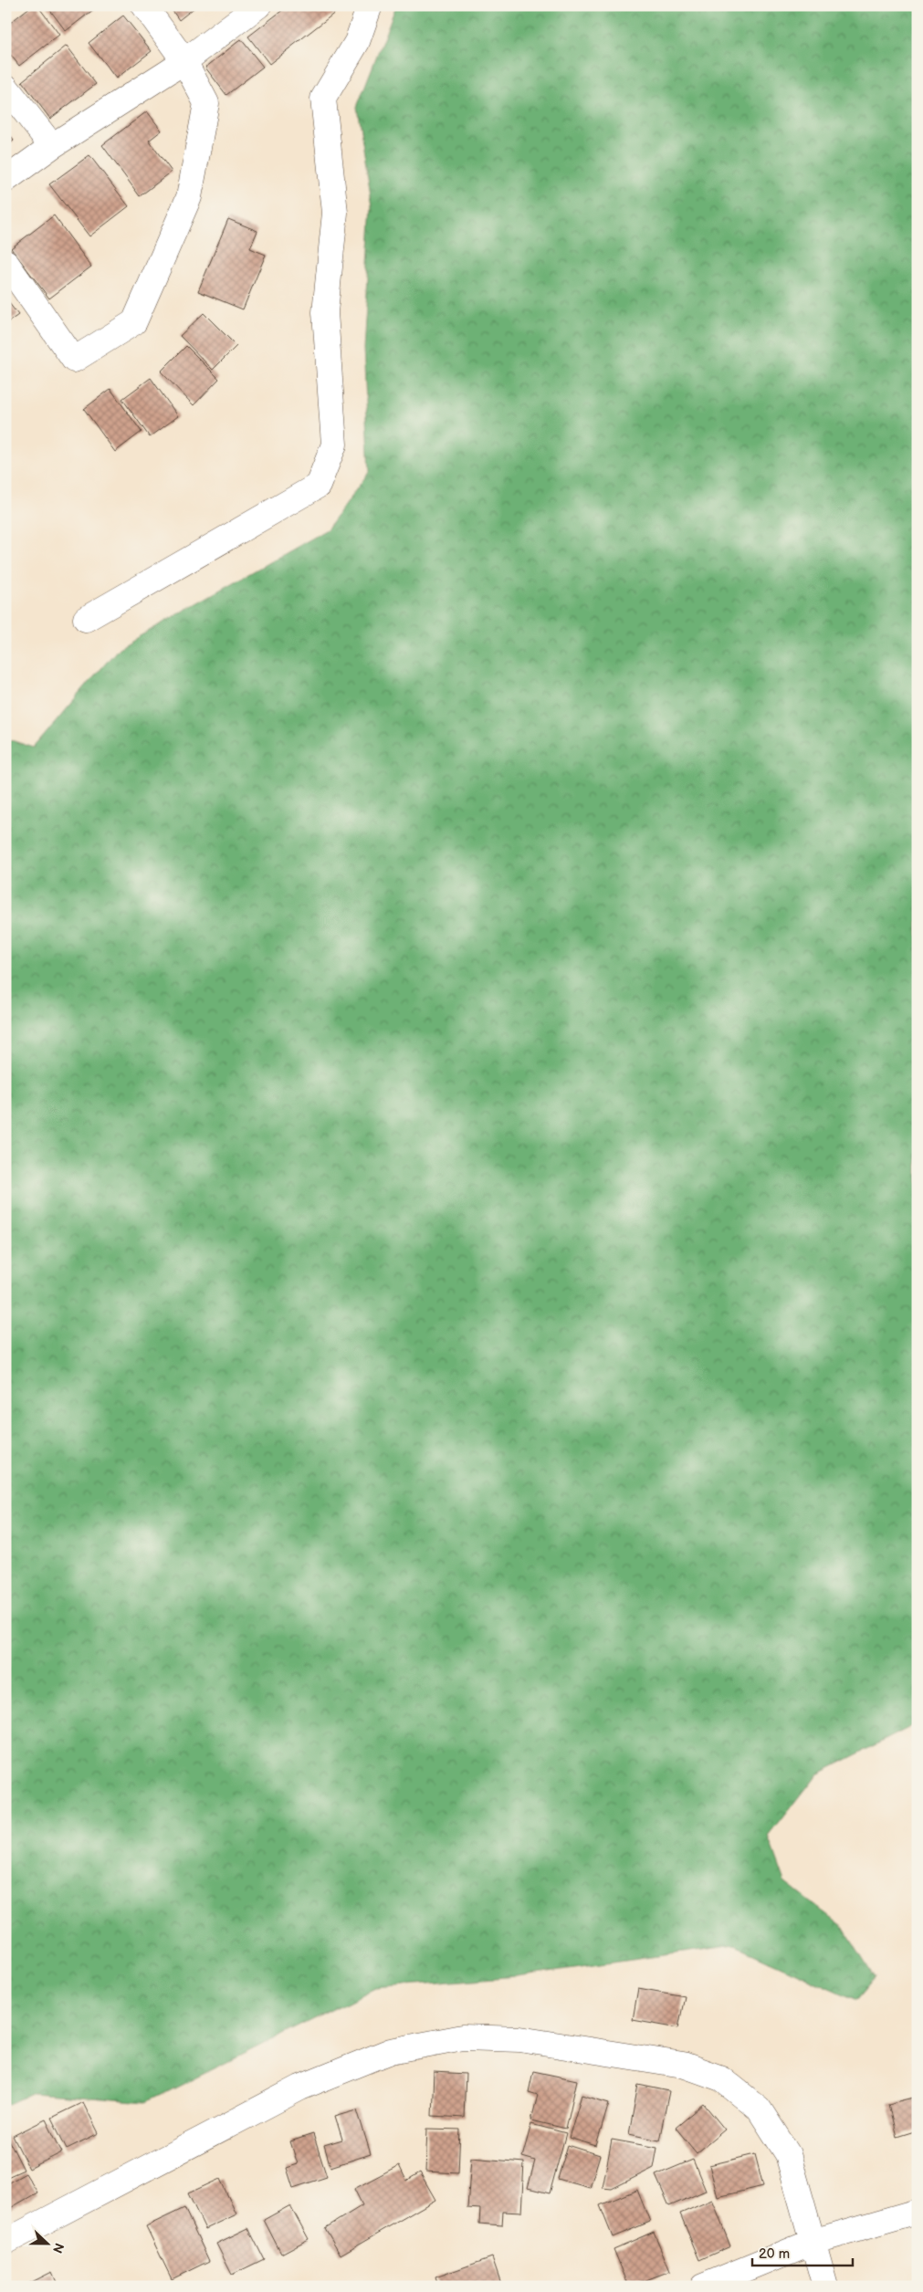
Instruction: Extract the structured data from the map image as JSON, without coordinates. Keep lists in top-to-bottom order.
{
  "scale_bar": "20 m",
  "north": "right"
}
